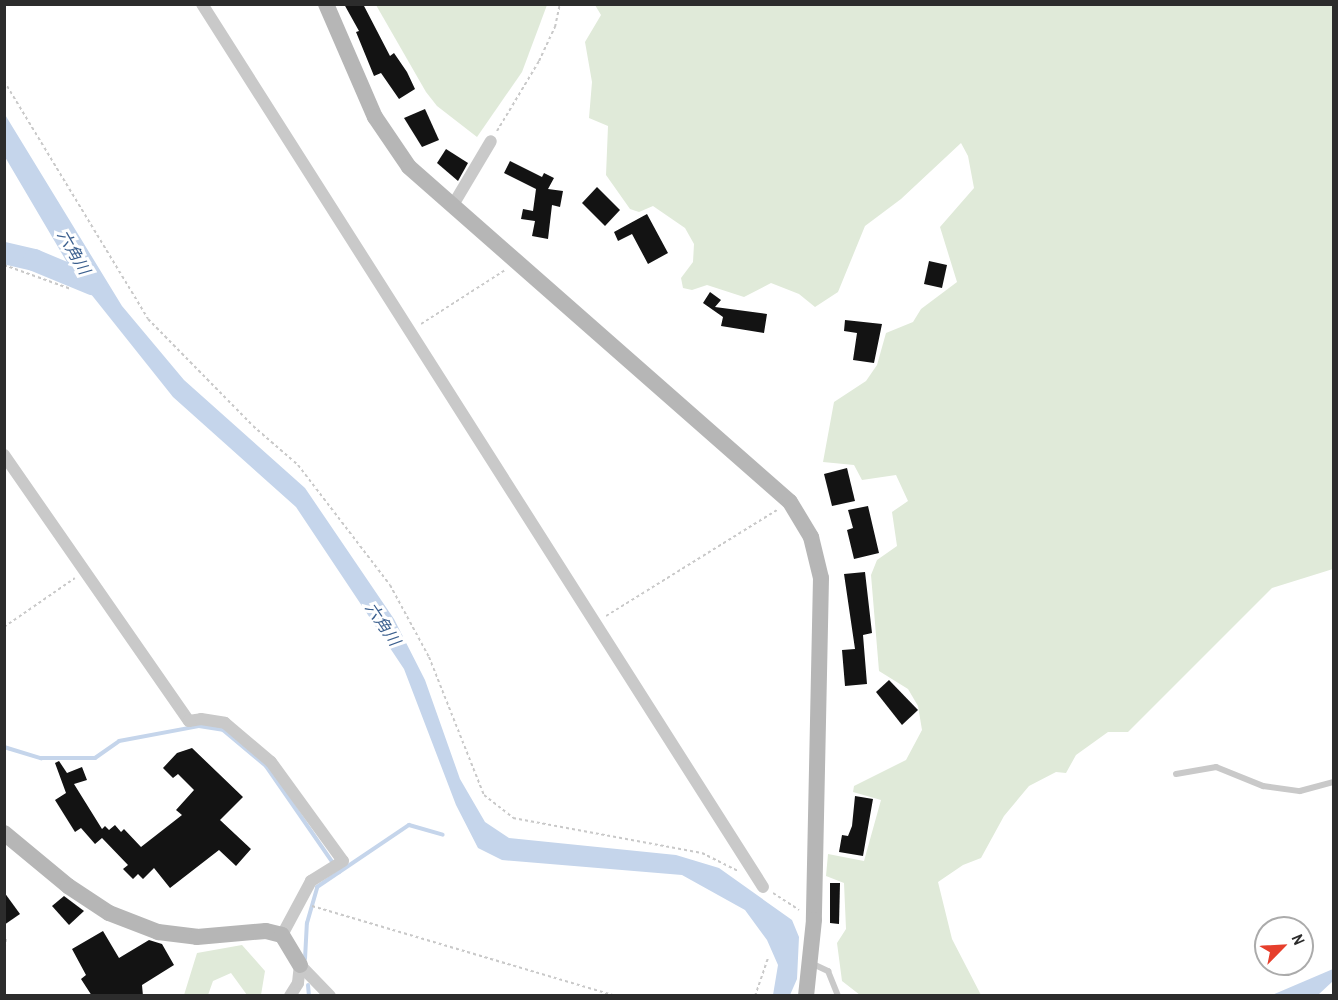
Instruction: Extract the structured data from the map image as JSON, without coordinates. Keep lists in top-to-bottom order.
{
  "water": ["六角川"],
  "north": "top right"
}
